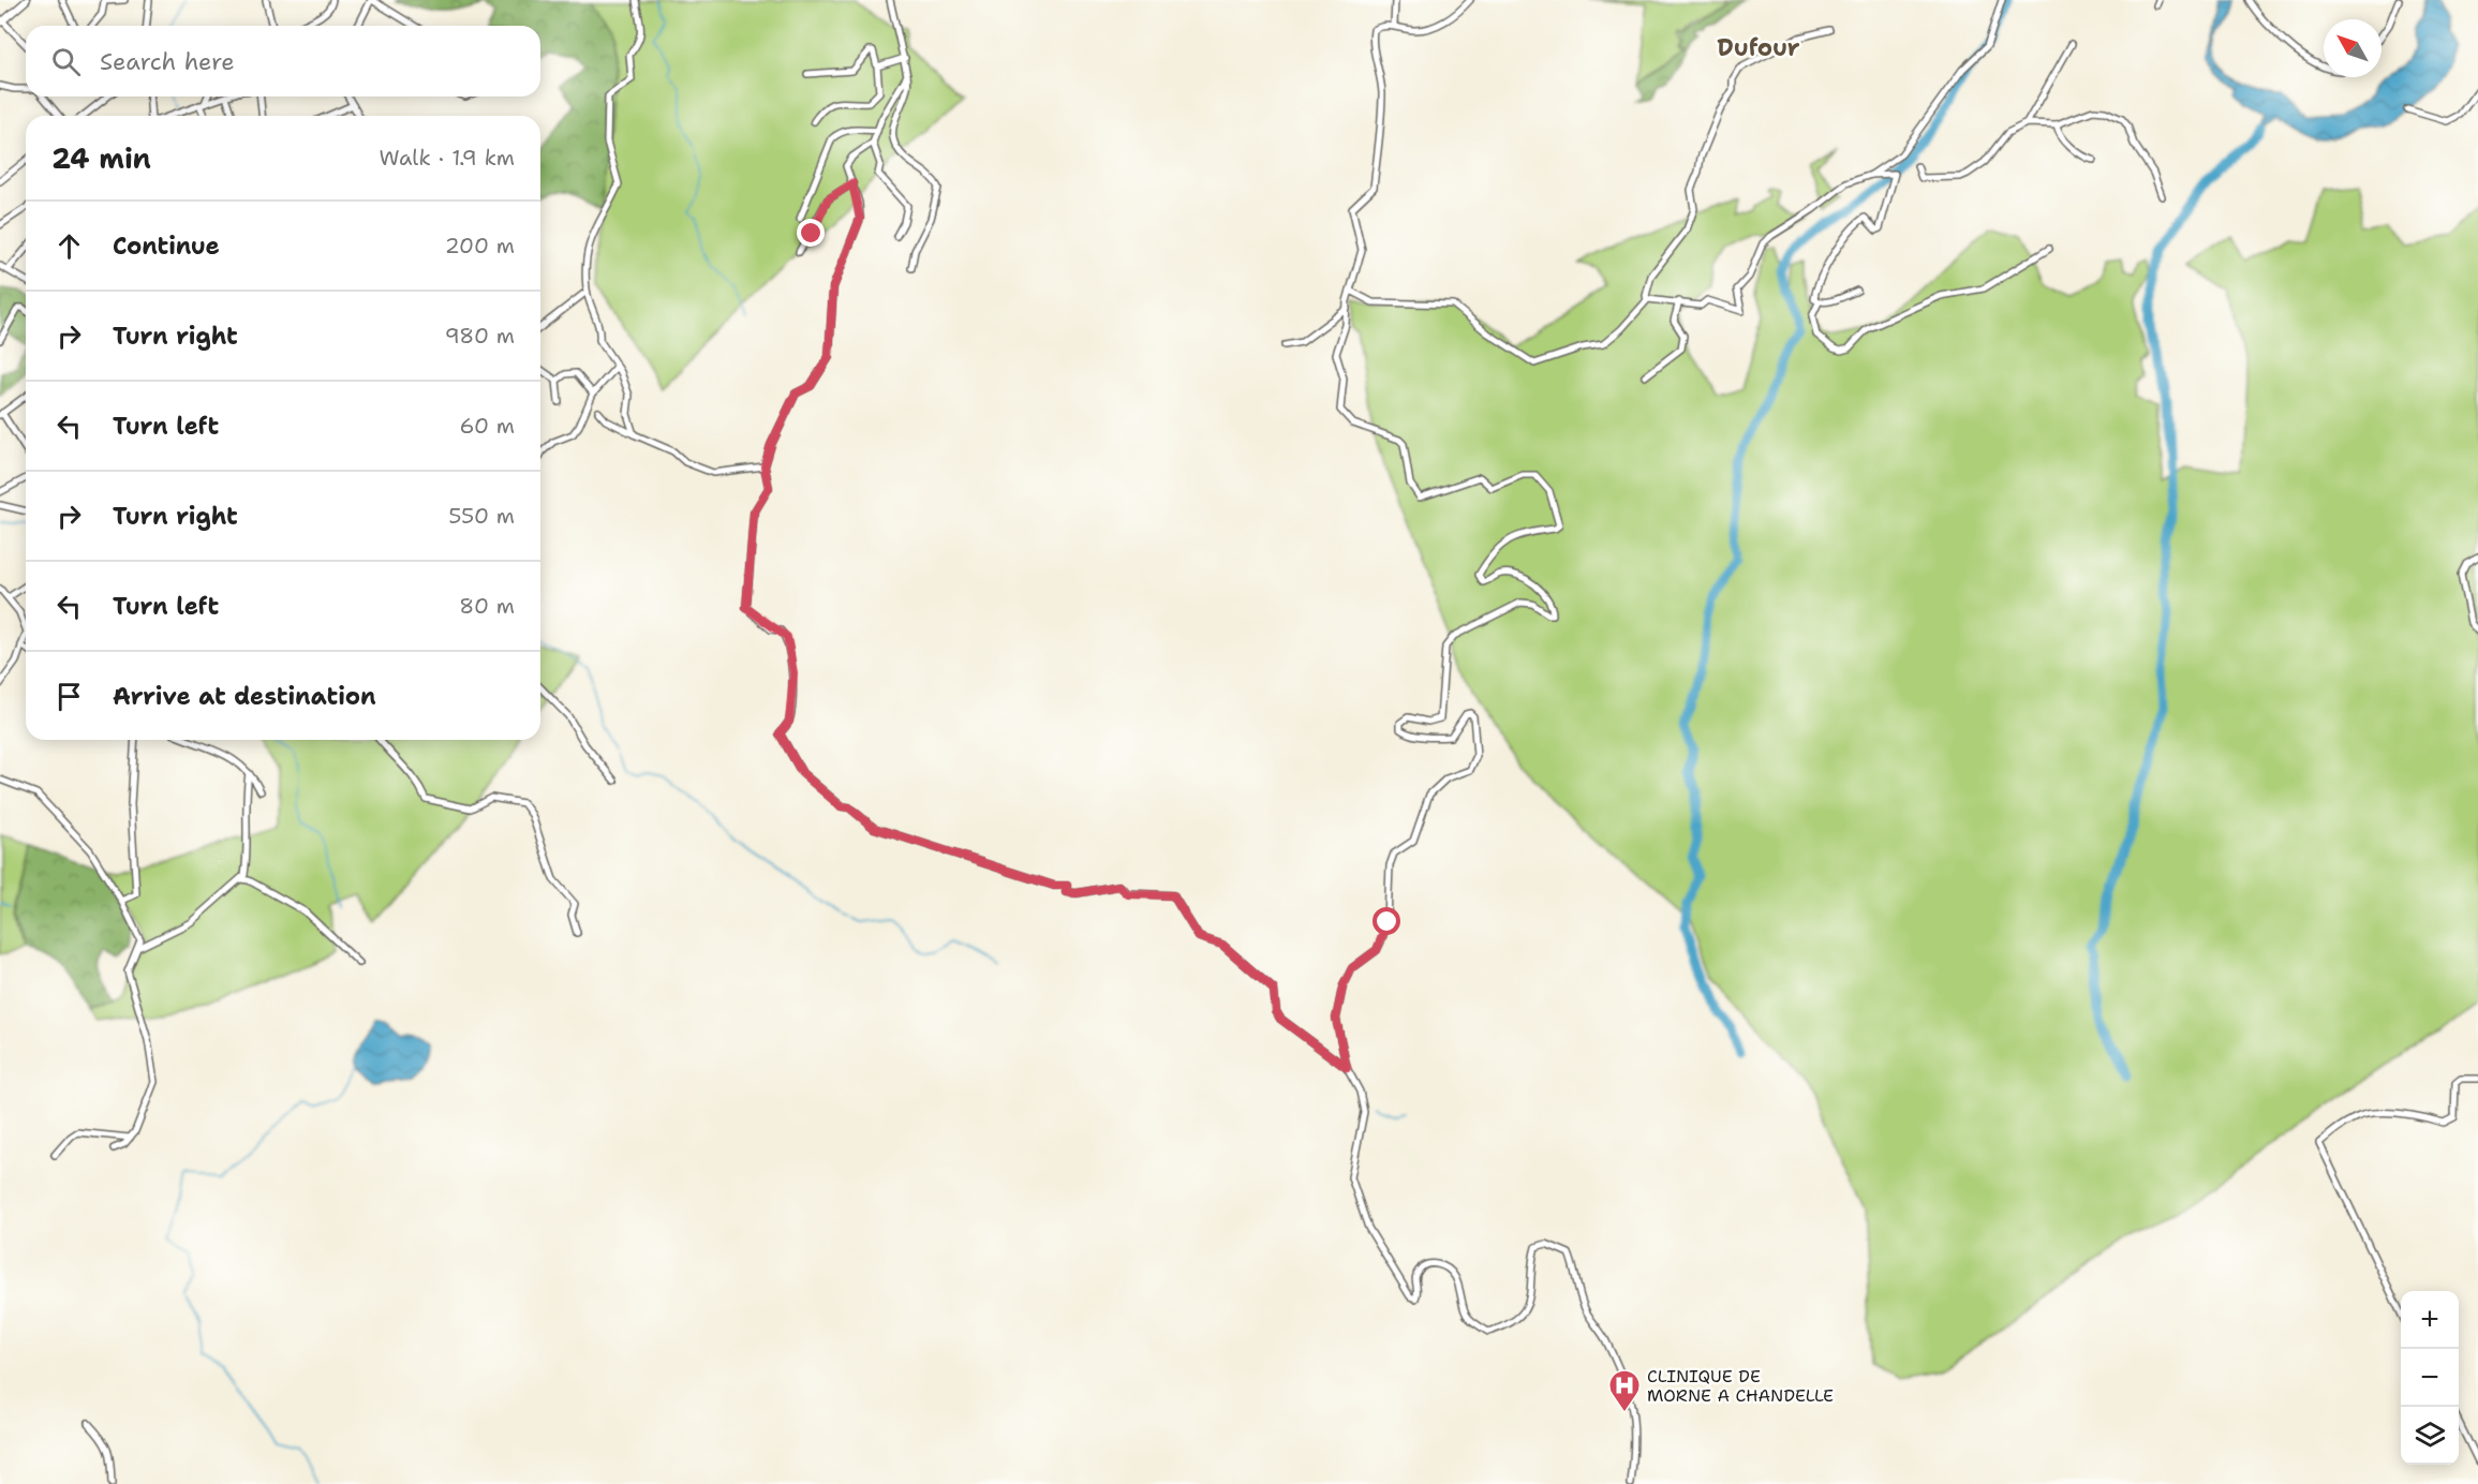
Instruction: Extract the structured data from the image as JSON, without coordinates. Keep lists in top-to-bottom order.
{
  "districts": ["Dufour"],
  "places": {
    "hospital": ["CLINIQUE DE MORNE A CHANDELLE"]
  },
  "north": "top left",
  "page": {
    "search": "Search here",
    "heading": ["24 min", "Walk · 1.9 km"],
    "list": [
      ["Continue", "200 m"],
      ["Turn right", "980 m"],
      ["Turn left", "60 m"],
      ["Turn right", "550 m"],
      ["Turn left", "80 m"],
      "Arrive at destination"
    ],
    "map_buttons": ["+", "−"]
  }
}
